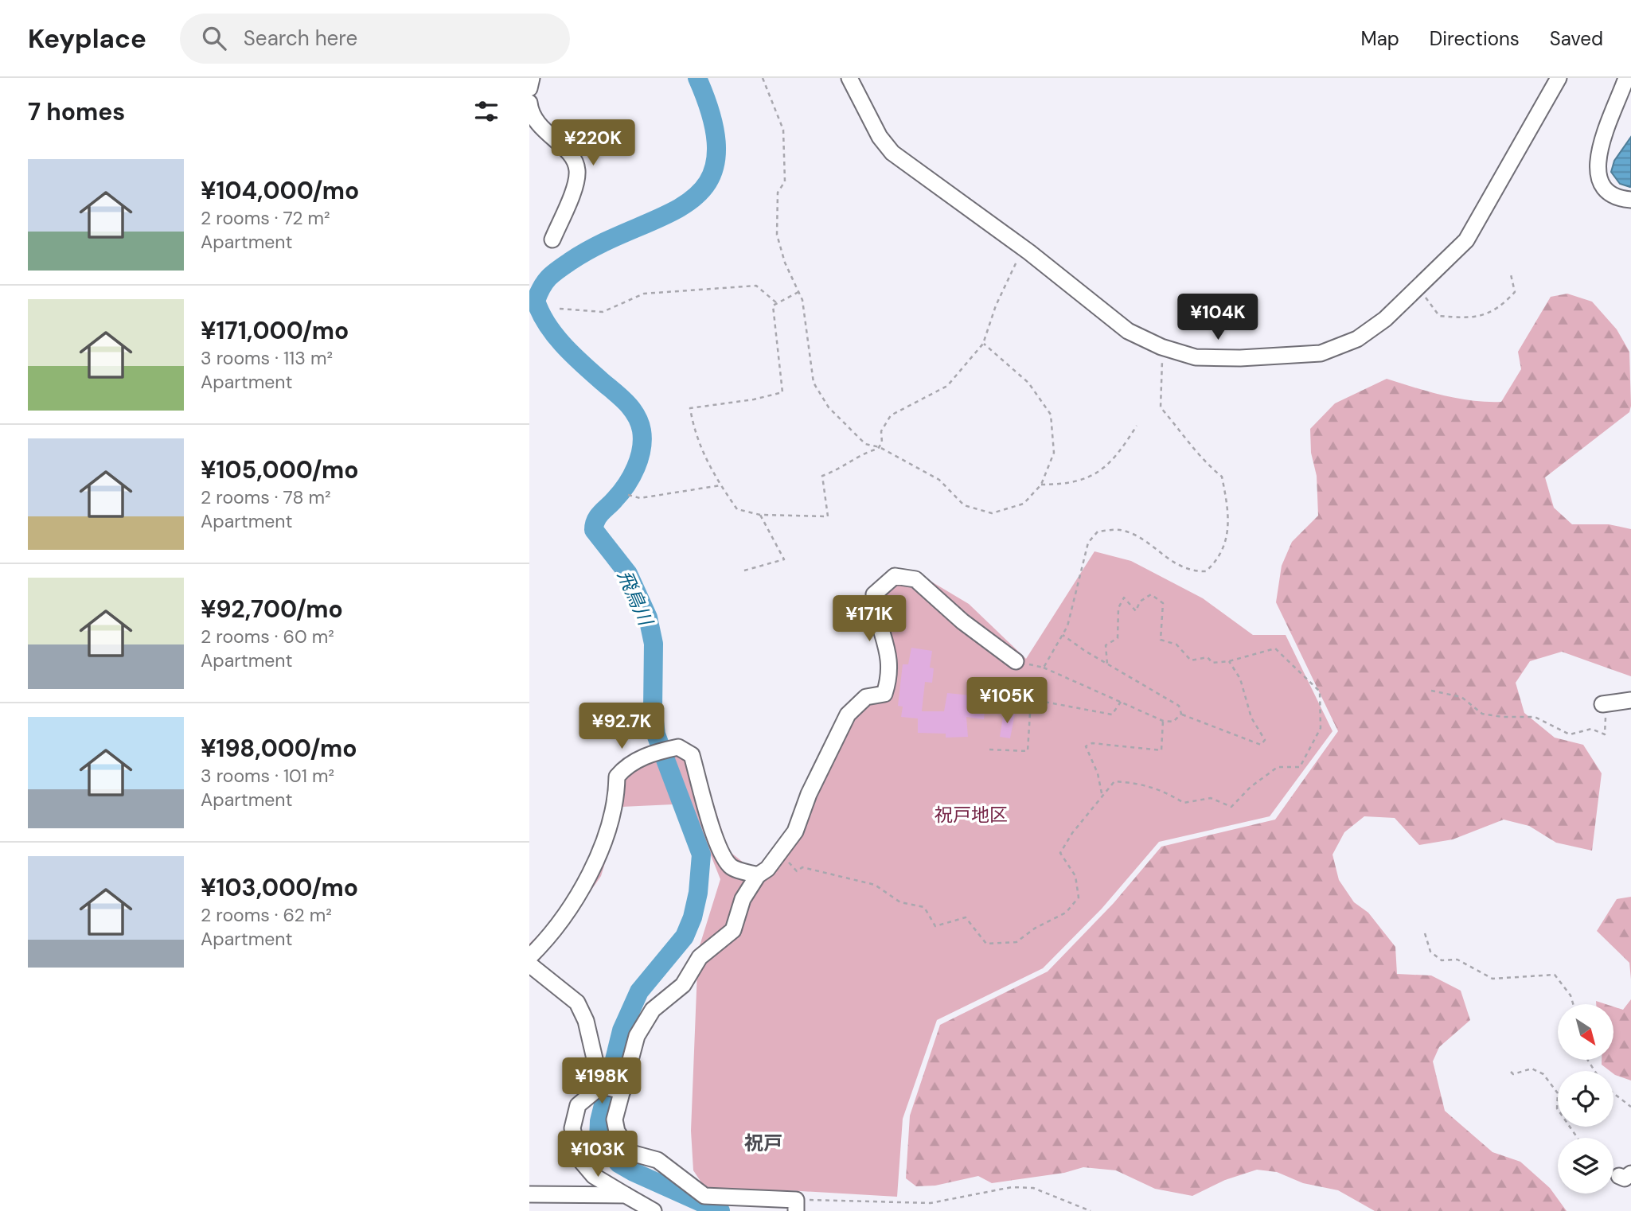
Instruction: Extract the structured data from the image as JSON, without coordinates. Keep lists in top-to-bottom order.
{
  "districts": ["祝戸"],
  "water": ["飛鳥川"],
  "parks": ["祝戸地区"],
  "north": "bottom right",
  "page": {
    "header": "Keyplace",
    "search": "Search here",
    "nav": ["Map", "Directions", "Saved"],
    "heading": "7 homes",
    "price": [
      "¥220K",
      "¥104K",
      "¥171K",
      "¥105K",
      "¥92.7K",
      "¥198K",
      "¥103K"
    ],
    "list": [
      {
        "name": "¥104,000/mo",
        "note": "2 rooms · 72 m² · Apartment"
      },
      {
        "name": "¥171,000/mo",
        "note": "3 rooms · 113 m² · Apartment"
      },
      {
        "name": "¥105,000/mo",
        "note": "2 rooms · 78 m² · Apartment"
      },
      {
        "name": "¥92,700/mo",
        "note": "2 rooms · 60 m² · Apartment"
      },
      {
        "name": "¥198,000/mo",
        "note": "3 rooms · 101 m² · Apartment"
      },
      {
        "name": "¥103,000/mo",
        "note": "2 rooms · 62 m² · Apartment"
      }
    ]
  }
}
